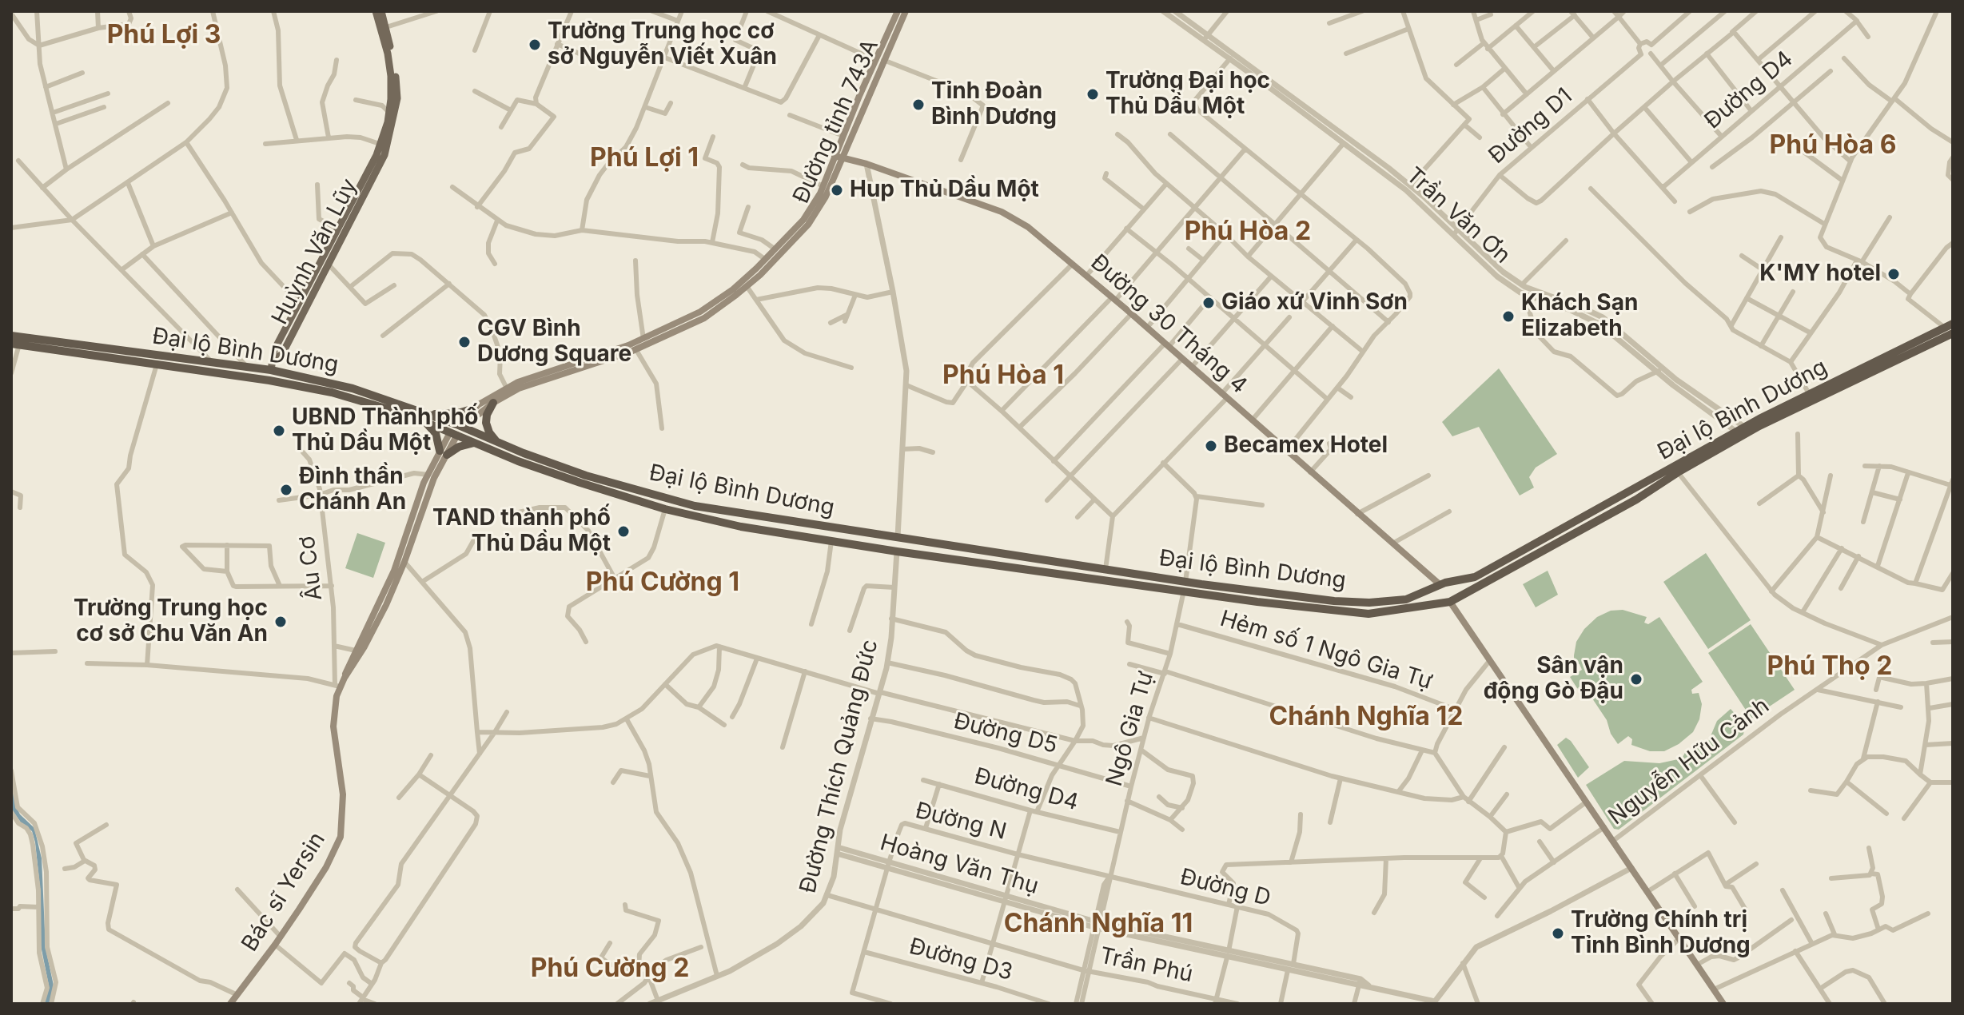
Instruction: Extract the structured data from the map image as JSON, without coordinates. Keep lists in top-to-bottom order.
{
  "streets": {
    "highway": ["Đại lộ Bình Dương"],
    "main road": [
      "Đường tỉnh 743A",
      "Huỳnh Văn Lũy",
      "Đường 30 Tháng 4",
      "Bác sĩ Yersin"
    ],
    "street": [
      "Đường D4",
      "Đường D1",
      "Trần Văn Ơn",
      "Âu Cơ",
      "Hẻm số 1 Ngô Gia Tự",
      "Ngô Gia Tự",
      "Đường D5",
      "Nguyễn Hữu Cảnh",
      "Đường Thích Quảng Đức",
      "Đường N",
      "Hoàng Văn Thụ",
      "Đường D",
      "Đường D3",
      "Trần Phú"
    ]
  },
  "crossings": [
    ["Đường D4", "Ngô Gia Tự"],
    ["Đường tỉnh 743A", "Đường 30 Tháng 4"],
    ["Đường tỉnh 743A", "Đại lộ Bình Dương"],
    ["Đường D1", "Trần Văn Ơn"],
    ["Trần Văn Ơn", "Đại lộ Bình Dương"],
    ["Đường 30 Tháng 4", "Đại lộ Bình Dương"],
    ["Đại lộ Bình Dương", "Ngô Gia Tự"],
    ["Đại lộ Bình Dương", "Đường Thích Quảng Đức"],
    ["Đại lộ Bình Dương", "Bác sĩ Yersin"],
    ["Âu Cơ", "Bác sĩ Yersin"],
    ["Hẻm số 1 Ngô Gia Tự", "Ngô Gia Tự"],
    ["Ngô Gia Tự", "Đường D5"],
    ["Ngô Gia Tự", "Đường N"],
    ["Ngô Gia Tự", "Hoàng Văn Thụ"],
    ["Ngô Gia Tự", "Đường D"],
    ["Ngô Gia Tự", "Trần Phú"],
    ["Đường D5", "Đường Thích Quảng Đức"],
    ["Đường Thích Quảng Đức", "Hoàng Văn Thụ"],
    ["Đường Thích Quảng Đức", "Trần Phú"],
    ["Đường N", "Hoàng Văn Thụ"],
    ["Đường N", "Đường D"],
    ["Đường N", "Đường D3"],
    ["Đường N", "Trần Phú"],
    ["Hoàng Văn Thụ", "Đường D"]
  ],
  "districts": [
    "Phú Lợi 3",
    "Phú Hòa 6",
    "Phú Lợi 1",
    "Phú Hòa 2",
    "Phú Hòa 1",
    "Phú Cường 1",
    "Phú Thọ 2",
    "Chánh Nghĩa 12",
    "Chánh Nghĩa 11",
    "Phú Cường 2"
  ],
  "places": [
    "Trường Trung học cơ sở Nguyễn Viết Xuân",
    "Trường Đại học Thủ Dầu Một",
    "Tỉnh Đoàn Bình Dương",
    "Hup Thủ Dầu Một",
    "K'MY hotel",
    "Giáo xứ Vinh Sơn",
    "Khách Sạn Elizabeth",
    "CGV Bình Dương Square",
    "UBND Thành phố Thủ Dầu Một",
    "Becamex Hotel",
    "Đình thần Chánh An",
    "TAND thành phố Thủ Dầu Một",
    "Trường Trung học cơ sở Chu Văn An",
    "Sân vận động Gò Đậu",
    "Trường Chính trị Tỉnh Bình Dương"
  ]
}
